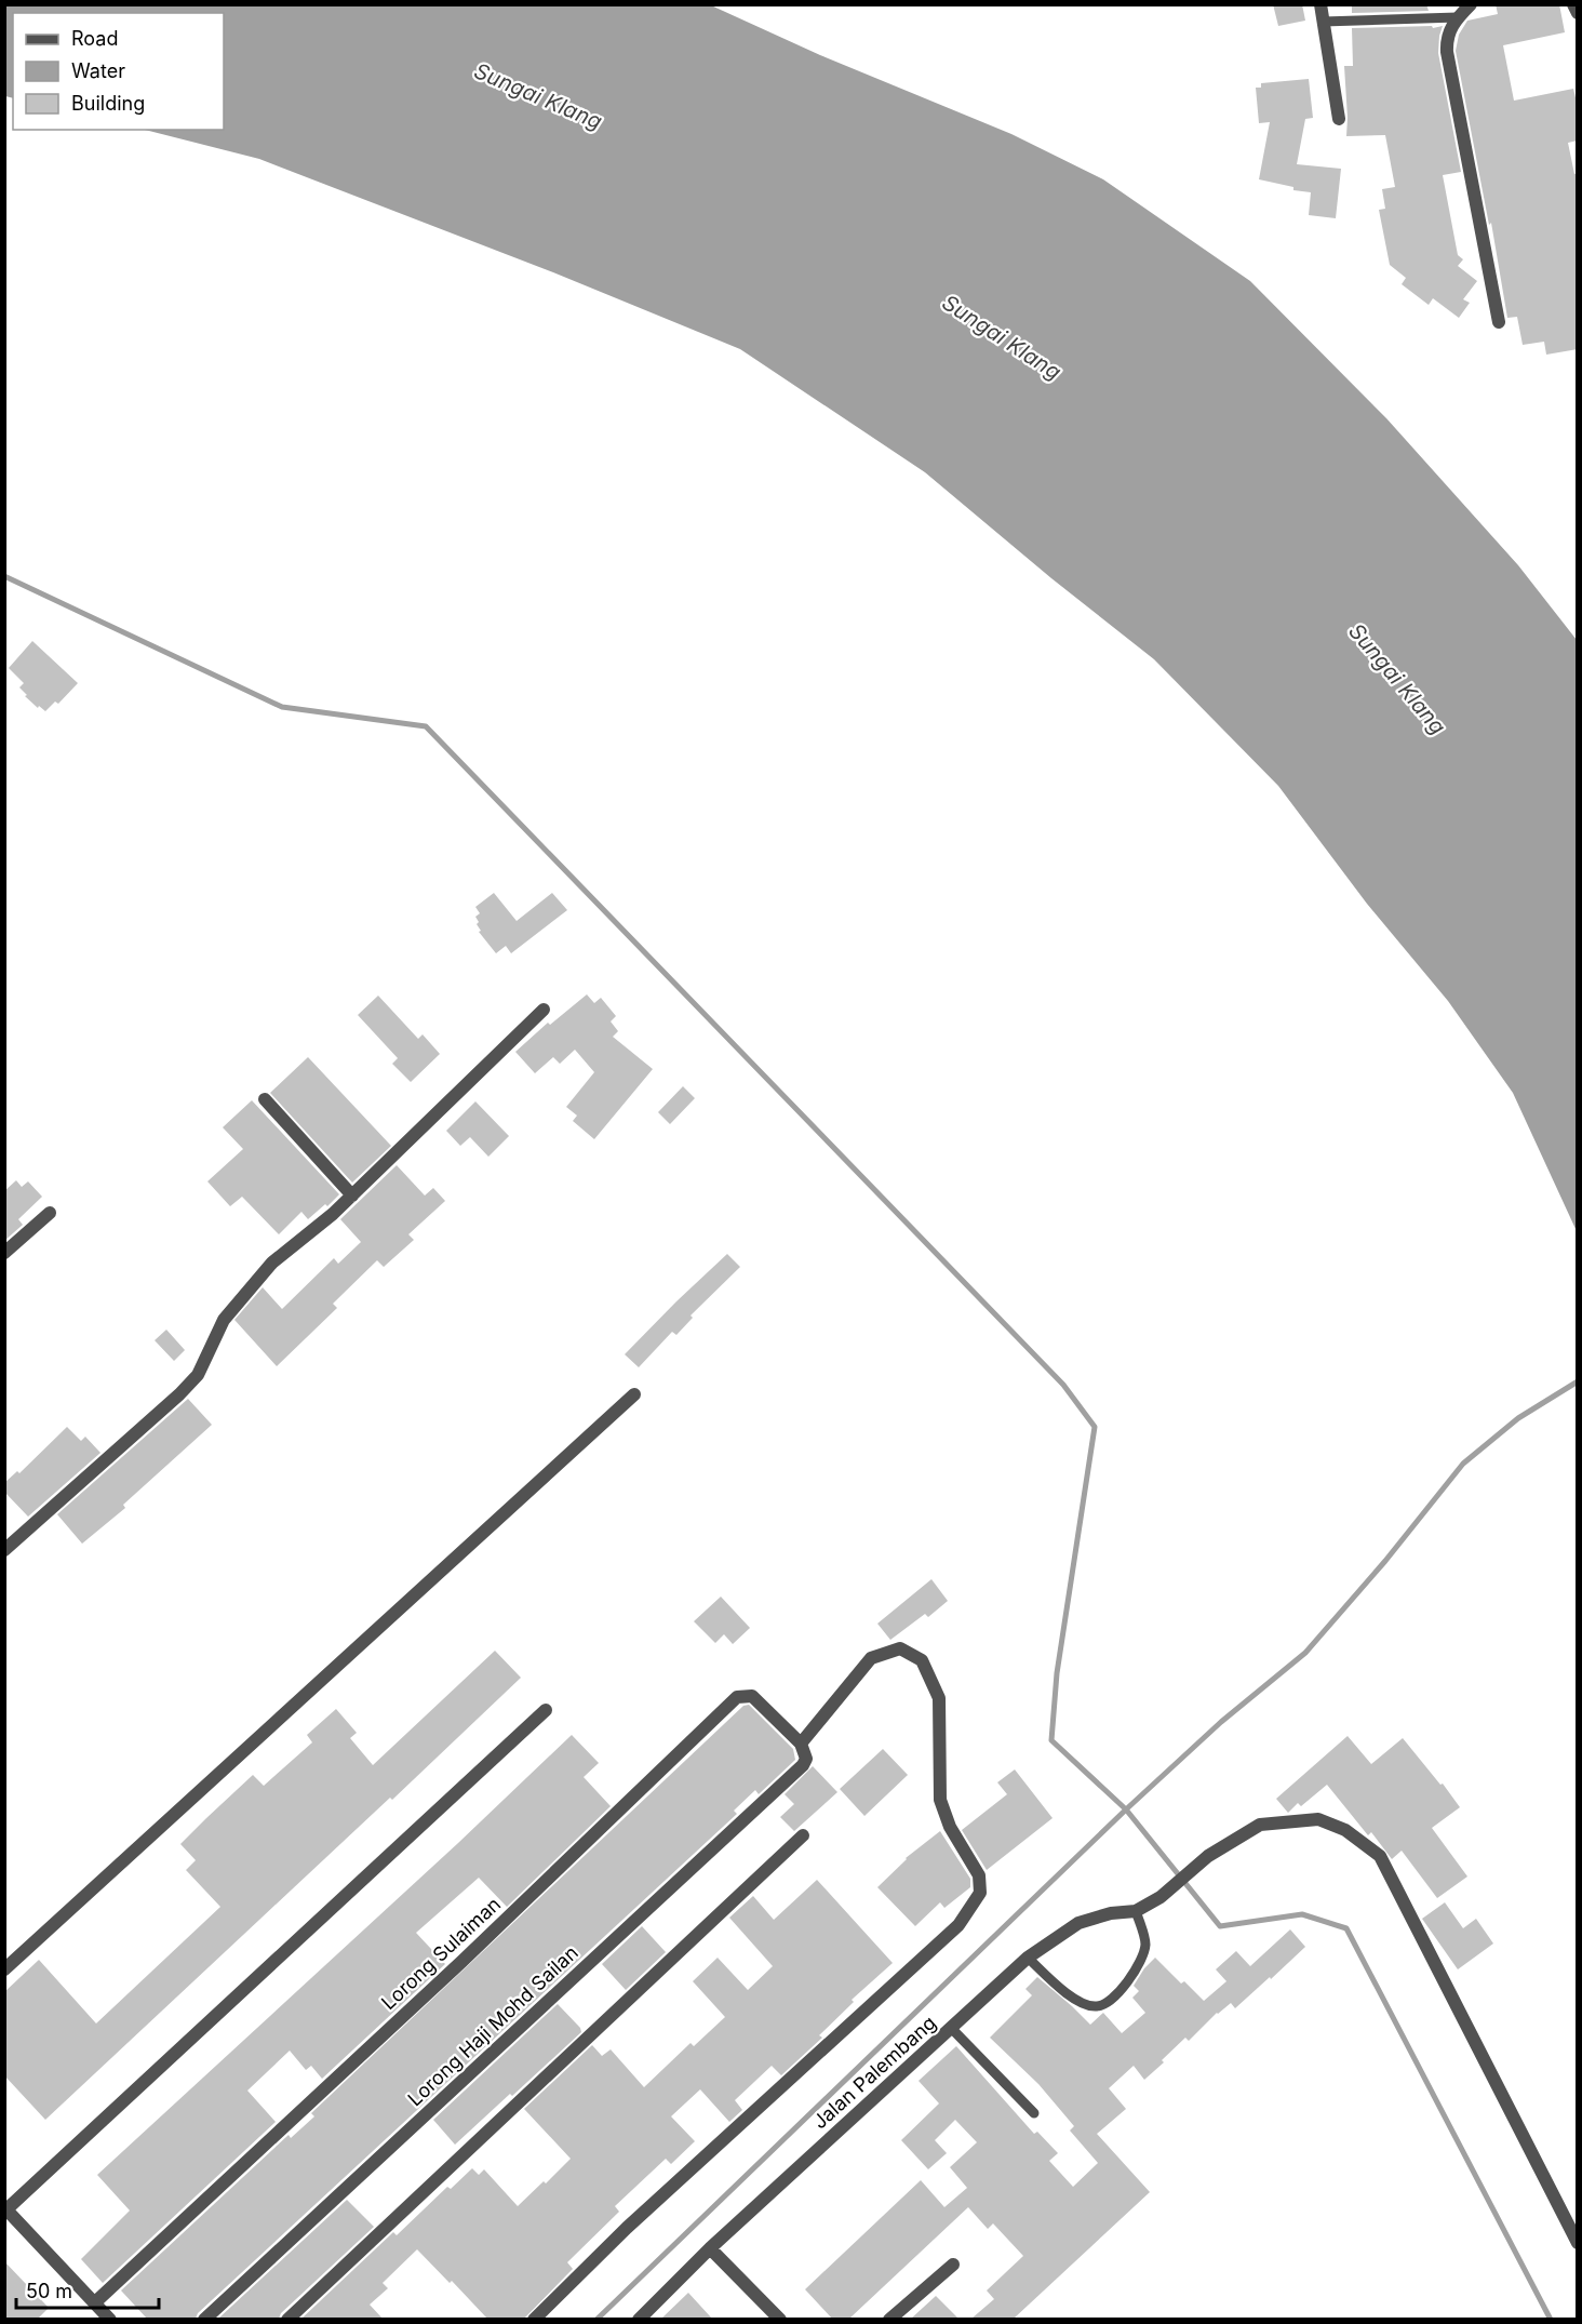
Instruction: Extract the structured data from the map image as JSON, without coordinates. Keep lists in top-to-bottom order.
{
  "streets": {
    "street": ["Lorong Sulaiman", "Lorong Haji Mohd Sailan", "Jalan Palembang"]
  },
  "crossings": [
    ["Lorong Sulaiman", "Lorong Haji Mohd Sailan"]
  ],
  "water": ["Sungai Klang"],
  "legend": ["Road", "Water", "Building"],
  "scale_bar": "50 m"
}
